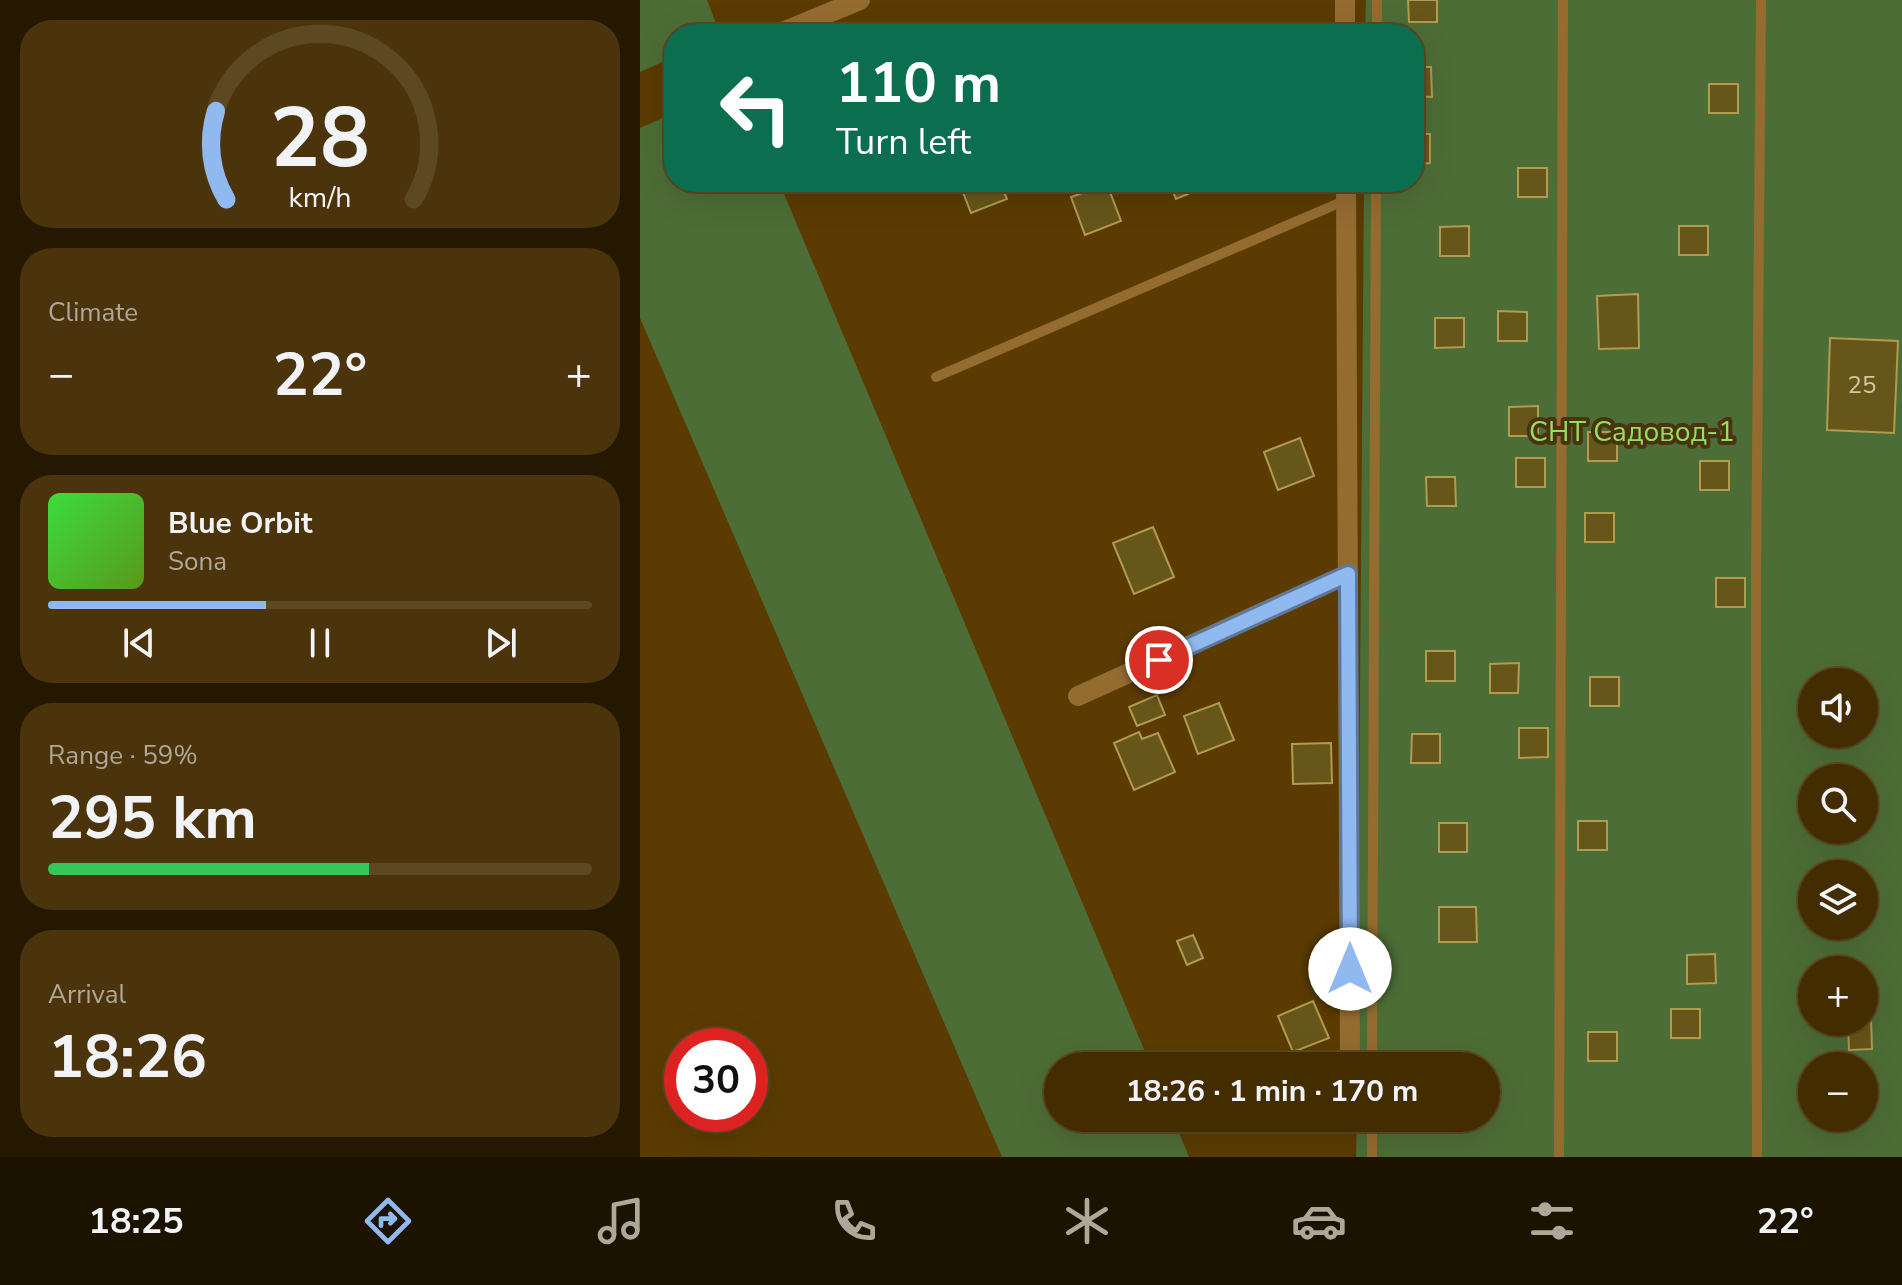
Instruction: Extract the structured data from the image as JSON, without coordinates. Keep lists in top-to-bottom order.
{
  "parks": ["СНТ Садовод-1"],
  "house_numbers": ["25"],
  "page": {
    "turn": ["110 m", "Turn left"],
    "tile": [
      "Climate",
      ["Range · 59%", "295 km"],
      ["Arrival", "18:26"]
    ],
    "heat": ["−", "22°", "+"],
    "song": ["Blue Orbit", "Sona"],
    "map_buttons": ["+", "−"],
    "limit": "30",
    "trip": "18:26 · 1 min · 170 m",
    "tabs": ["18:25", "22°"],
    "gauge": ["28", "km/h"]
  }
}
